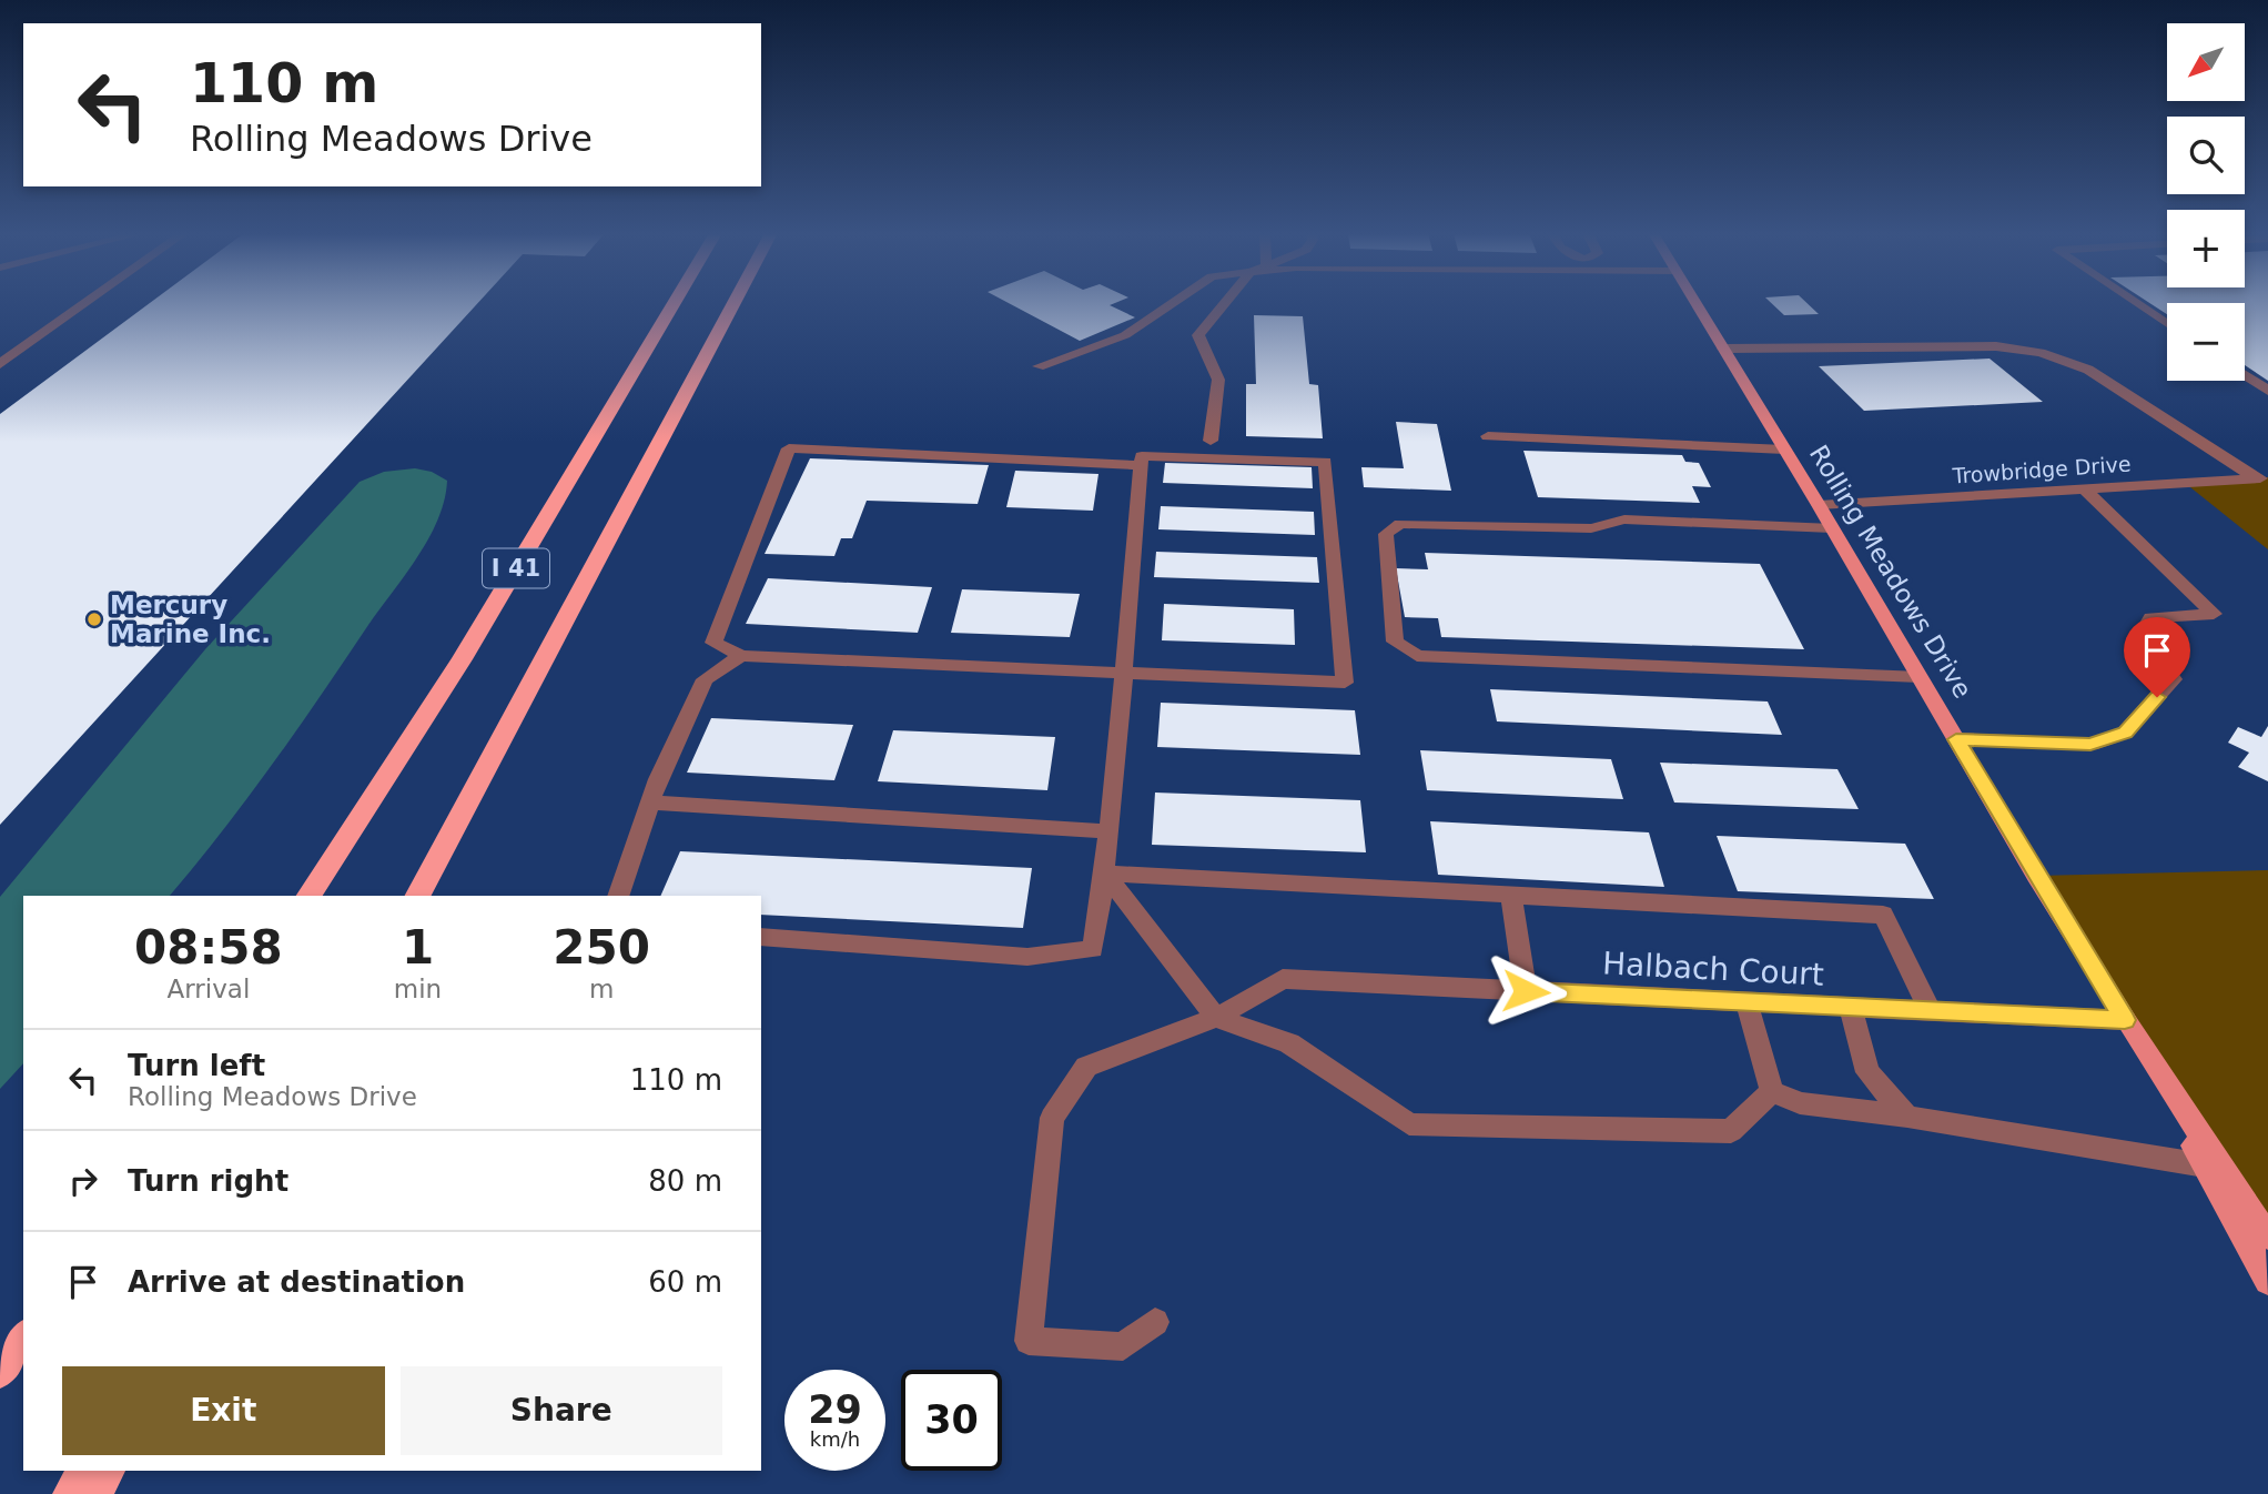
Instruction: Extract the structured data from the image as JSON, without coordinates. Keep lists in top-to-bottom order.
{
  "streets": {
    "highway": ["I 41"],
    "main road": ["Rolling Meadows Drive"],
    "street": ["Trowbridge Drive", "Halbach Court"]
  },
  "crossings": [
    ["Trowbridge Drive", "Rolling Meadows Drive"],
    ["Rolling Meadows Drive", "Halbach Court"]
  ],
  "places": ["Mercury Marine Inc."],
  "north": "bottom left",
  "page": {
    "map_buttons": ["+", "−"],
    "turn": ["110 m", "Rolling Meadows Drive"],
    "eta": [
      "08:58",
      "Arrival",
      "1",
      "min",
      "250",
      "m"
    ],
    "list": [
      {
        "name": "Turn left",
        "note": "Rolling Meadows Drive",
        "value": "110 m"
      },
      {
        "name": "Turn right",
        "value": "80 m"
      },
      {
        "name": "Arrive at destination",
        "value": "60 m"
      }
    ],
    "buttons": ["Exit", "Share"],
    "speed": "29 km/h",
    "limit": "30"
  }
}
